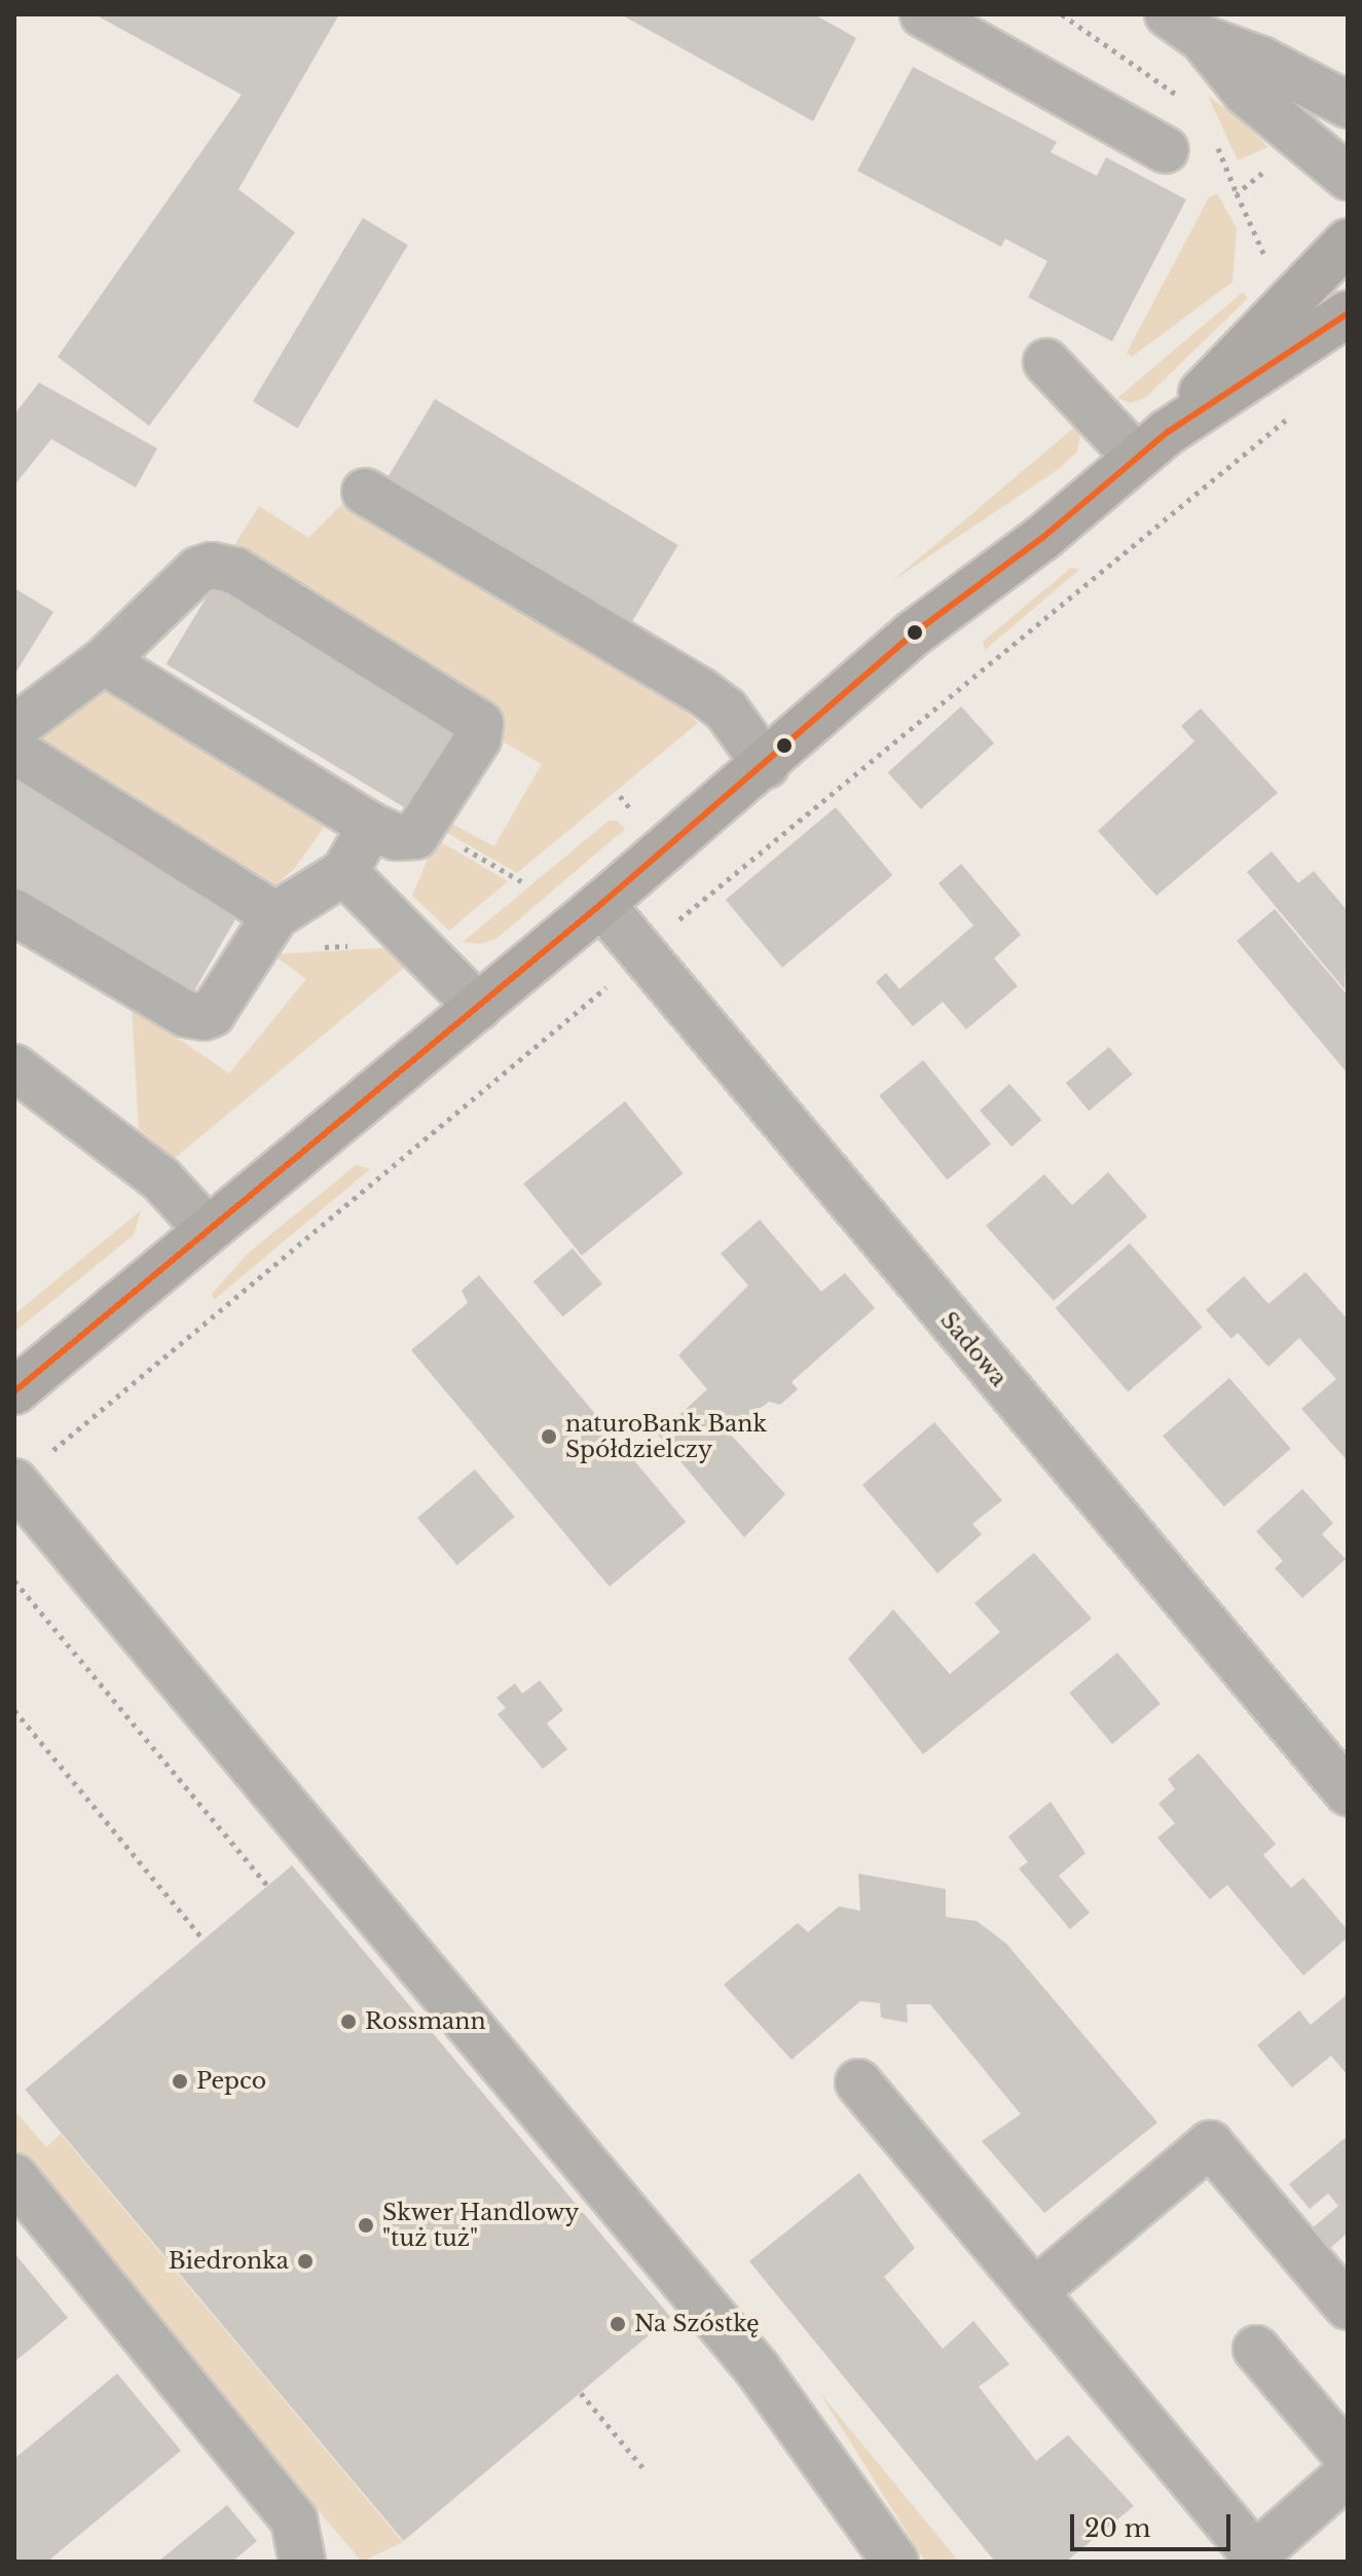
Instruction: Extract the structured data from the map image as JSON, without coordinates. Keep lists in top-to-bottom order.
{
  "streets": {
    "street": ["Sadowa"]
  },
  "places": [
    "naturoBank Bank Spółdzielczy",
    "Rossmann",
    "Pepco",
    "Skwer Handlowy \"tuż tuż\"",
    "Biedronka",
    "Na Szóstkę"
  ],
  "scale_bar": "20 m"
}
